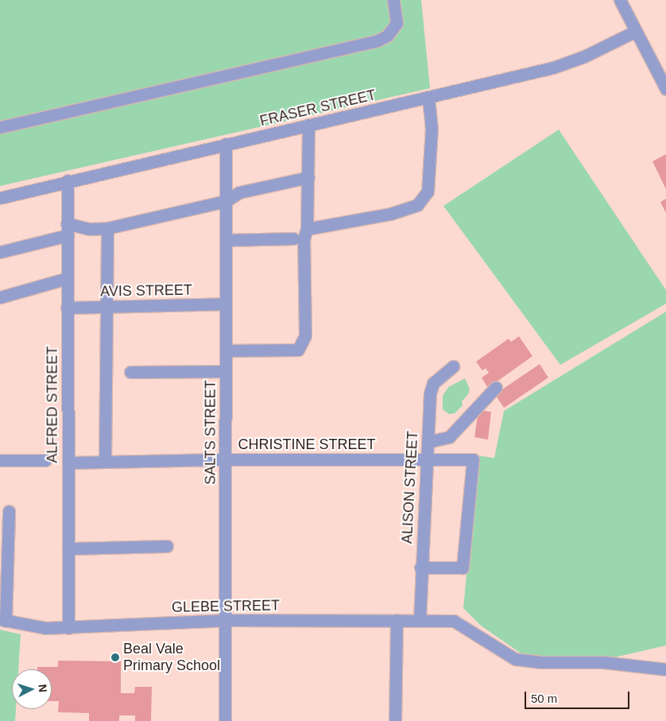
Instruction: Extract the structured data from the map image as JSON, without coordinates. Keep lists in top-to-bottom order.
{
  "streets": {
    "street": [
      "FRASER STREET",
      "AVIS STREET",
      "ALFRED STREET",
      "SALTS STREET",
      "CHRISTINE STREET",
      "ALISON STREET",
      "GLEBE STREET"
    ]
  },
  "crossings": [
    ["FRASER STREET", "ALFRED STREET"],
    ["FRASER STREET", "SALTS STREET"],
    ["AVIS STREET", "ALFRED STREET"],
    ["AVIS STREET", "SALTS STREET"],
    ["ALFRED STREET", "CHRISTINE STREET"],
    ["ALFRED STREET", "GLEBE STREET"],
    ["SALTS STREET", "CHRISTINE STREET"],
    ["SALTS STREET", "GLEBE STREET"],
    ["CHRISTINE STREET", "ALISON STREET"],
    ["ALISON STREET", "GLEBE STREET"]
  ],
  "places": ["Beal Vale Primary School"],
  "scale_bar": "50 m",
  "north": "right"
}
